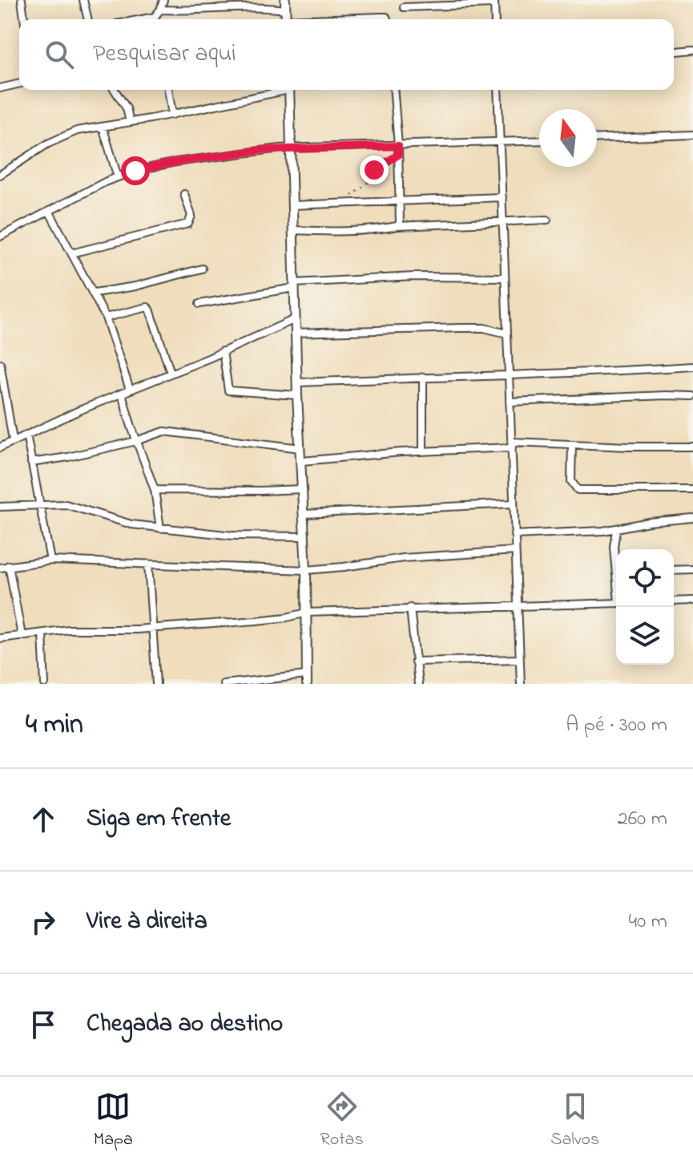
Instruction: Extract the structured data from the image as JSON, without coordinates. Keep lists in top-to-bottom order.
{
  "north": "top",
  "page": {
    "search": "Pesquisar aqui",
    "heading": ["4 min", "A pé · 300 m"],
    "list": [
      ["Siga em frente", "260 m"],
      ["Vire à direita", "40 m"],
      "Chegada ao destino"
    ],
    "nav": ["Mapa", "Rotas", "Salvos"]
  }
}
